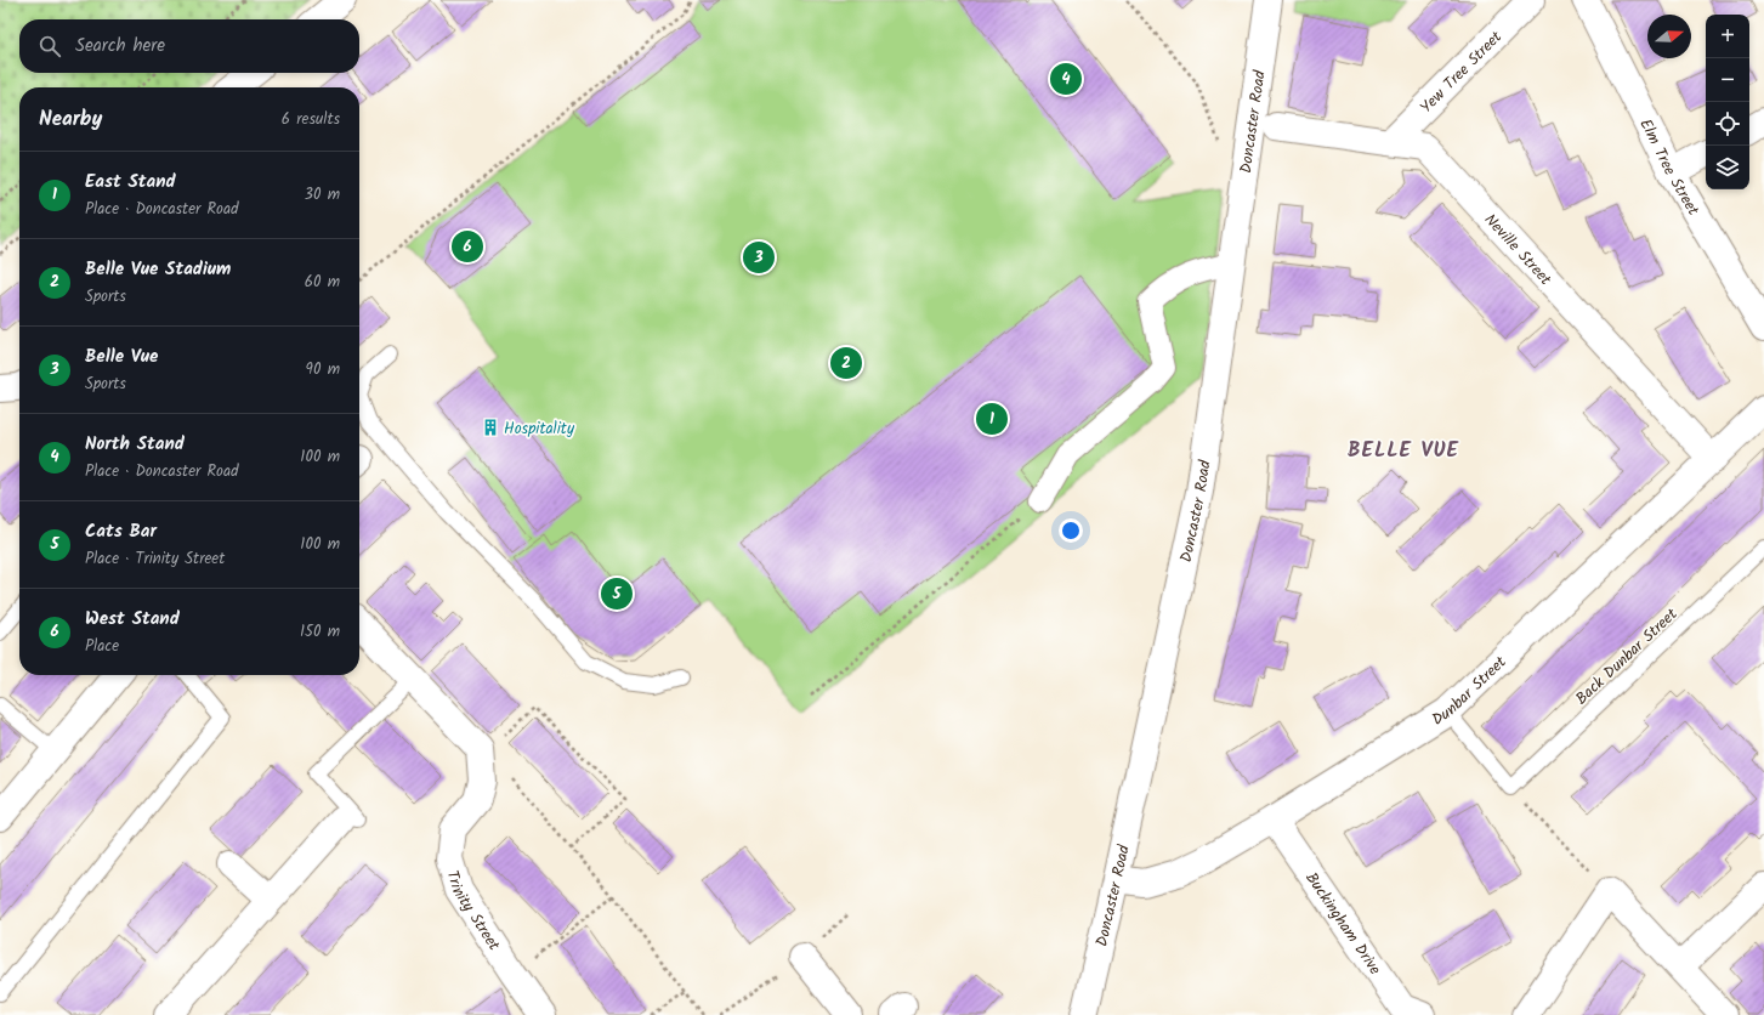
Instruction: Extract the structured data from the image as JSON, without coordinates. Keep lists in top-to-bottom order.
{
  "streets": {
    "main road": [
      "Yew Tree Street",
      "Doncaster Road",
      "Elm Tree Street",
      "Neville Street",
      "Dunbar Street",
      "Trinity Street",
      "Buckingham Drive"
    ],
    "lane": ["Back Dunbar Street"]
  },
  "crossings": [
    ["Yew Tree Street", "Neville Street"],
    ["Doncaster Road", "Dunbar Street"],
    ["Neville Street", "Dunbar Street"],
    ["Dunbar Street", "Buckingham Drive"]
  ],
  "districts": ["BELLE VUE"],
  "places": {
    "building": ["Hospitality"]
  },
  "north": "right",
  "page": {
    "map_buttons": ["+", "−"],
    "search": "Search here",
    "pins": [
      "4",
      "6",
      "3",
      "2",
      "1",
      "5"
    ],
    "heading": ["Nearby", "6 results"],
    "list": [
      {
        "mark": "1",
        "name": "East Stand",
        "note": "Place · Doncaster Road",
        "value": "30 m"
      },
      {
        "mark": "2",
        "name": "Belle Vue Stadium",
        "note": "Sports",
        "value": "60 m"
      },
      {
        "mark": "3",
        "name": "Belle Vue",
        "note": "Sports",
        "value": "90 m"
      },
      {
        "mark": "4",
        "name": "North Stand",
        "note": "Place · Doncaster Road",
        "value": "100 m"
      },
      {
        "mark": "5",
        "name": "Cats Bar",
        "note": "Place · Trinity Street",
        "value": "100 m"
      },
      {
        "mark": "6",
        "name": "West Stand",
        "note": "Place",
        "value": "150 m"
      }
    ]
  }
}
